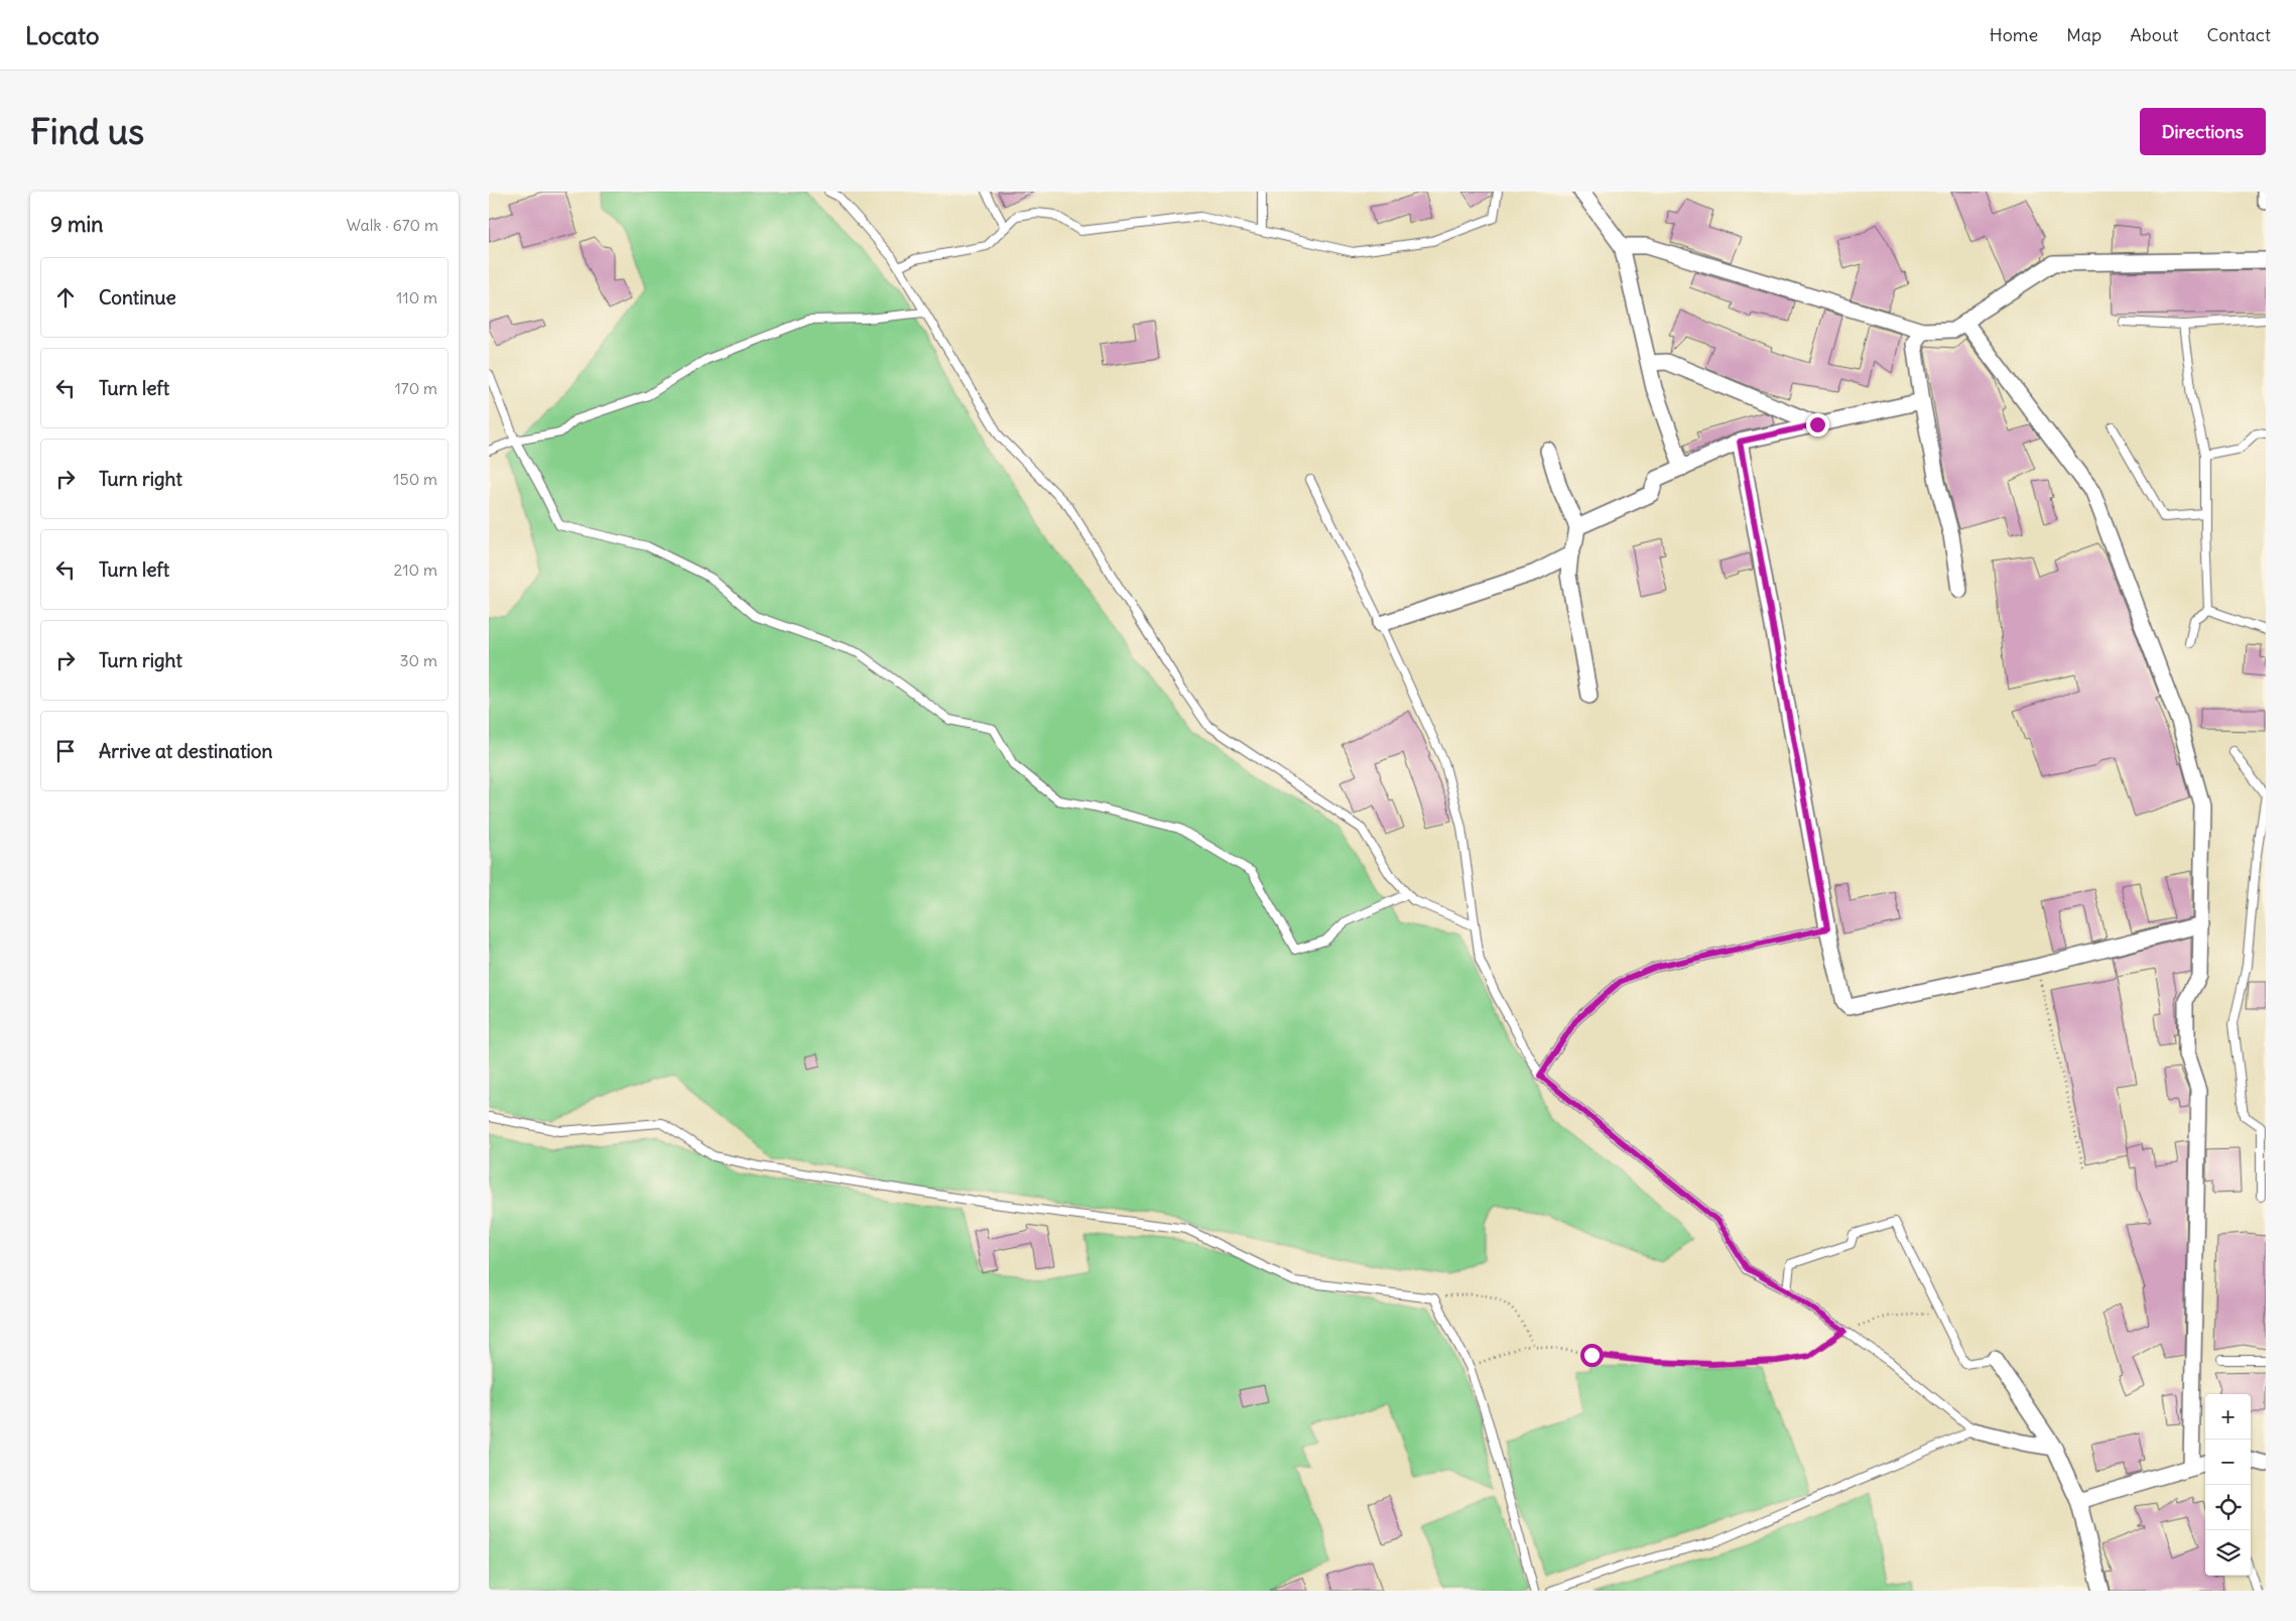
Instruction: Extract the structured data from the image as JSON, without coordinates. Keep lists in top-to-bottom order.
{
  "page": {
    "header": "Locato",
    "nav": [
      "Home",
      "Map",
      "About",
      "Contact"
    ],
    "buttons": "Directions",
    "title": "Find us",
    "heading": ["9 min", "Walk · 670 m"],
    "list": [
      ["Continue", "110 m"],
      ["Turn left", "170 m"],
      ["Turn right", "150 m"],
      ["Turn left", "210 m"],
      ["Turn right", "30 m"],
      "Arrive at destination"
    ],
    "map_buttons": ["+", "−"]
  }
}
